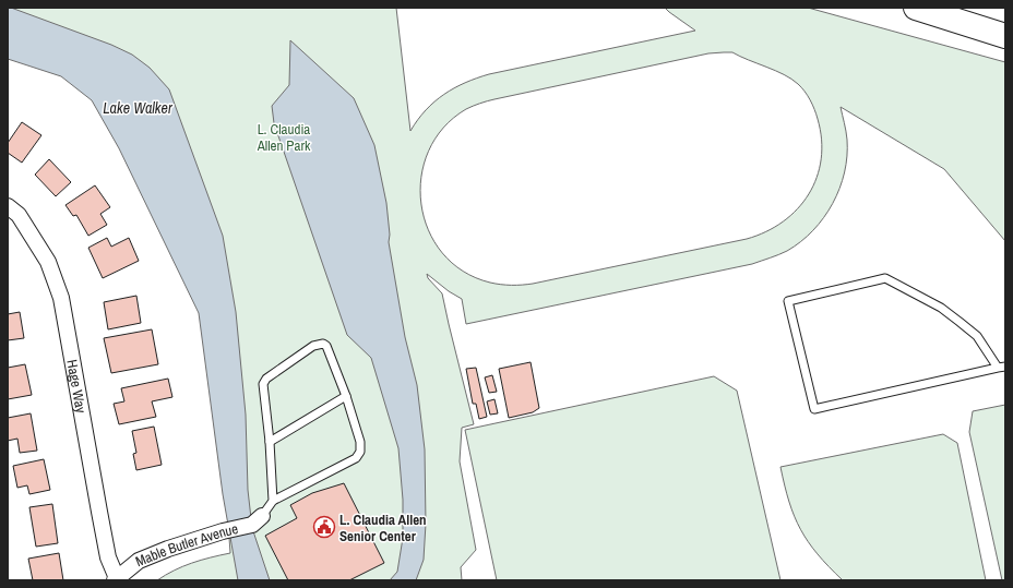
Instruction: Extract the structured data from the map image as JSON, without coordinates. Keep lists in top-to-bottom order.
{
  "streets": {
    "street": ["Hage Way", "Mable Butler Avenue"]
  },
  "crossings": [
    ["Hage Way", "Mable Butler Avenue"]
  ],
  "water": ["Lake Walker"],
  "parks": ["L. Claudia Allen Park"],
  "places": {
    "public building": ["L. Claudia Allen Senior Center"]
  }
}
